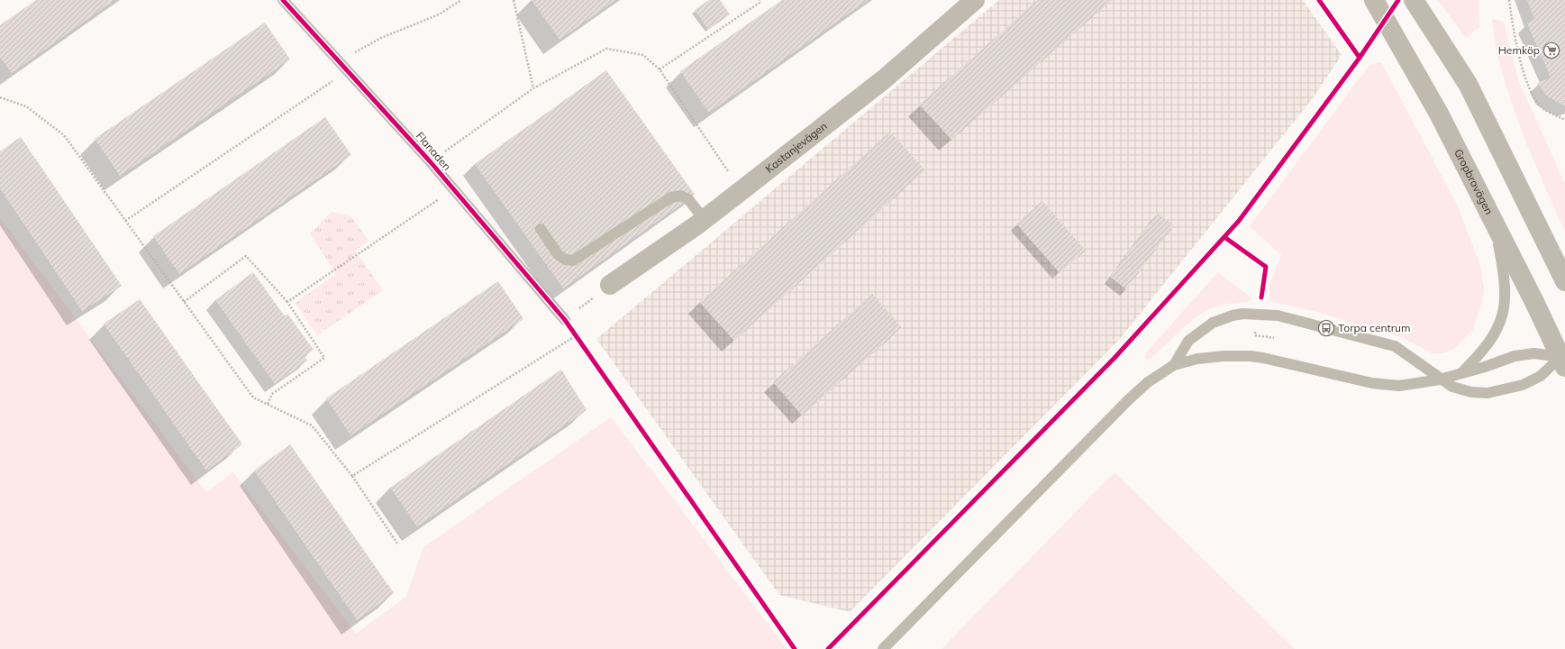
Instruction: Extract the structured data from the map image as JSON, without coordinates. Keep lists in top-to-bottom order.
{
  "streets": {
    "street": ["Kastanjevägen", "Gropbrovägen"],
    "lane": ["Flanaden"]
  },
  "places": {
    "supermarket": ["Hemköp"],
    "bus stop": ["Torpa centrum"]
  }
}
